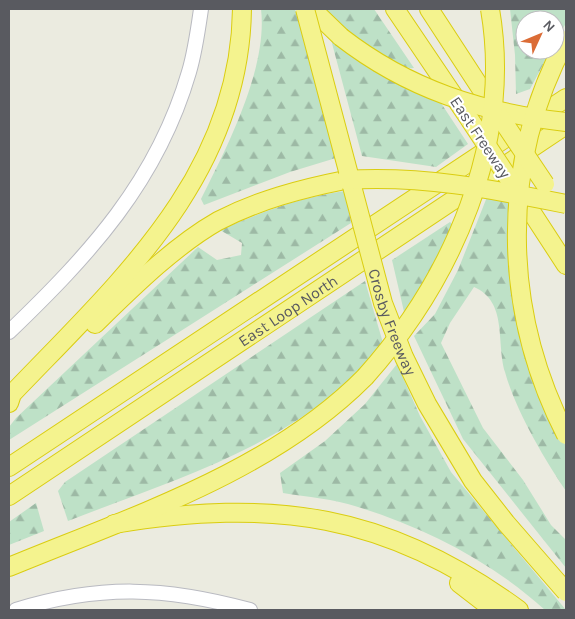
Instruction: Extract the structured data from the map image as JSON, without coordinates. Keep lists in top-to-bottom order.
{
  "streets": {
    "highway": ["East Freeway", "East Loop North", "Crosby Freeway"]
  },
  "north": "top right"
}
